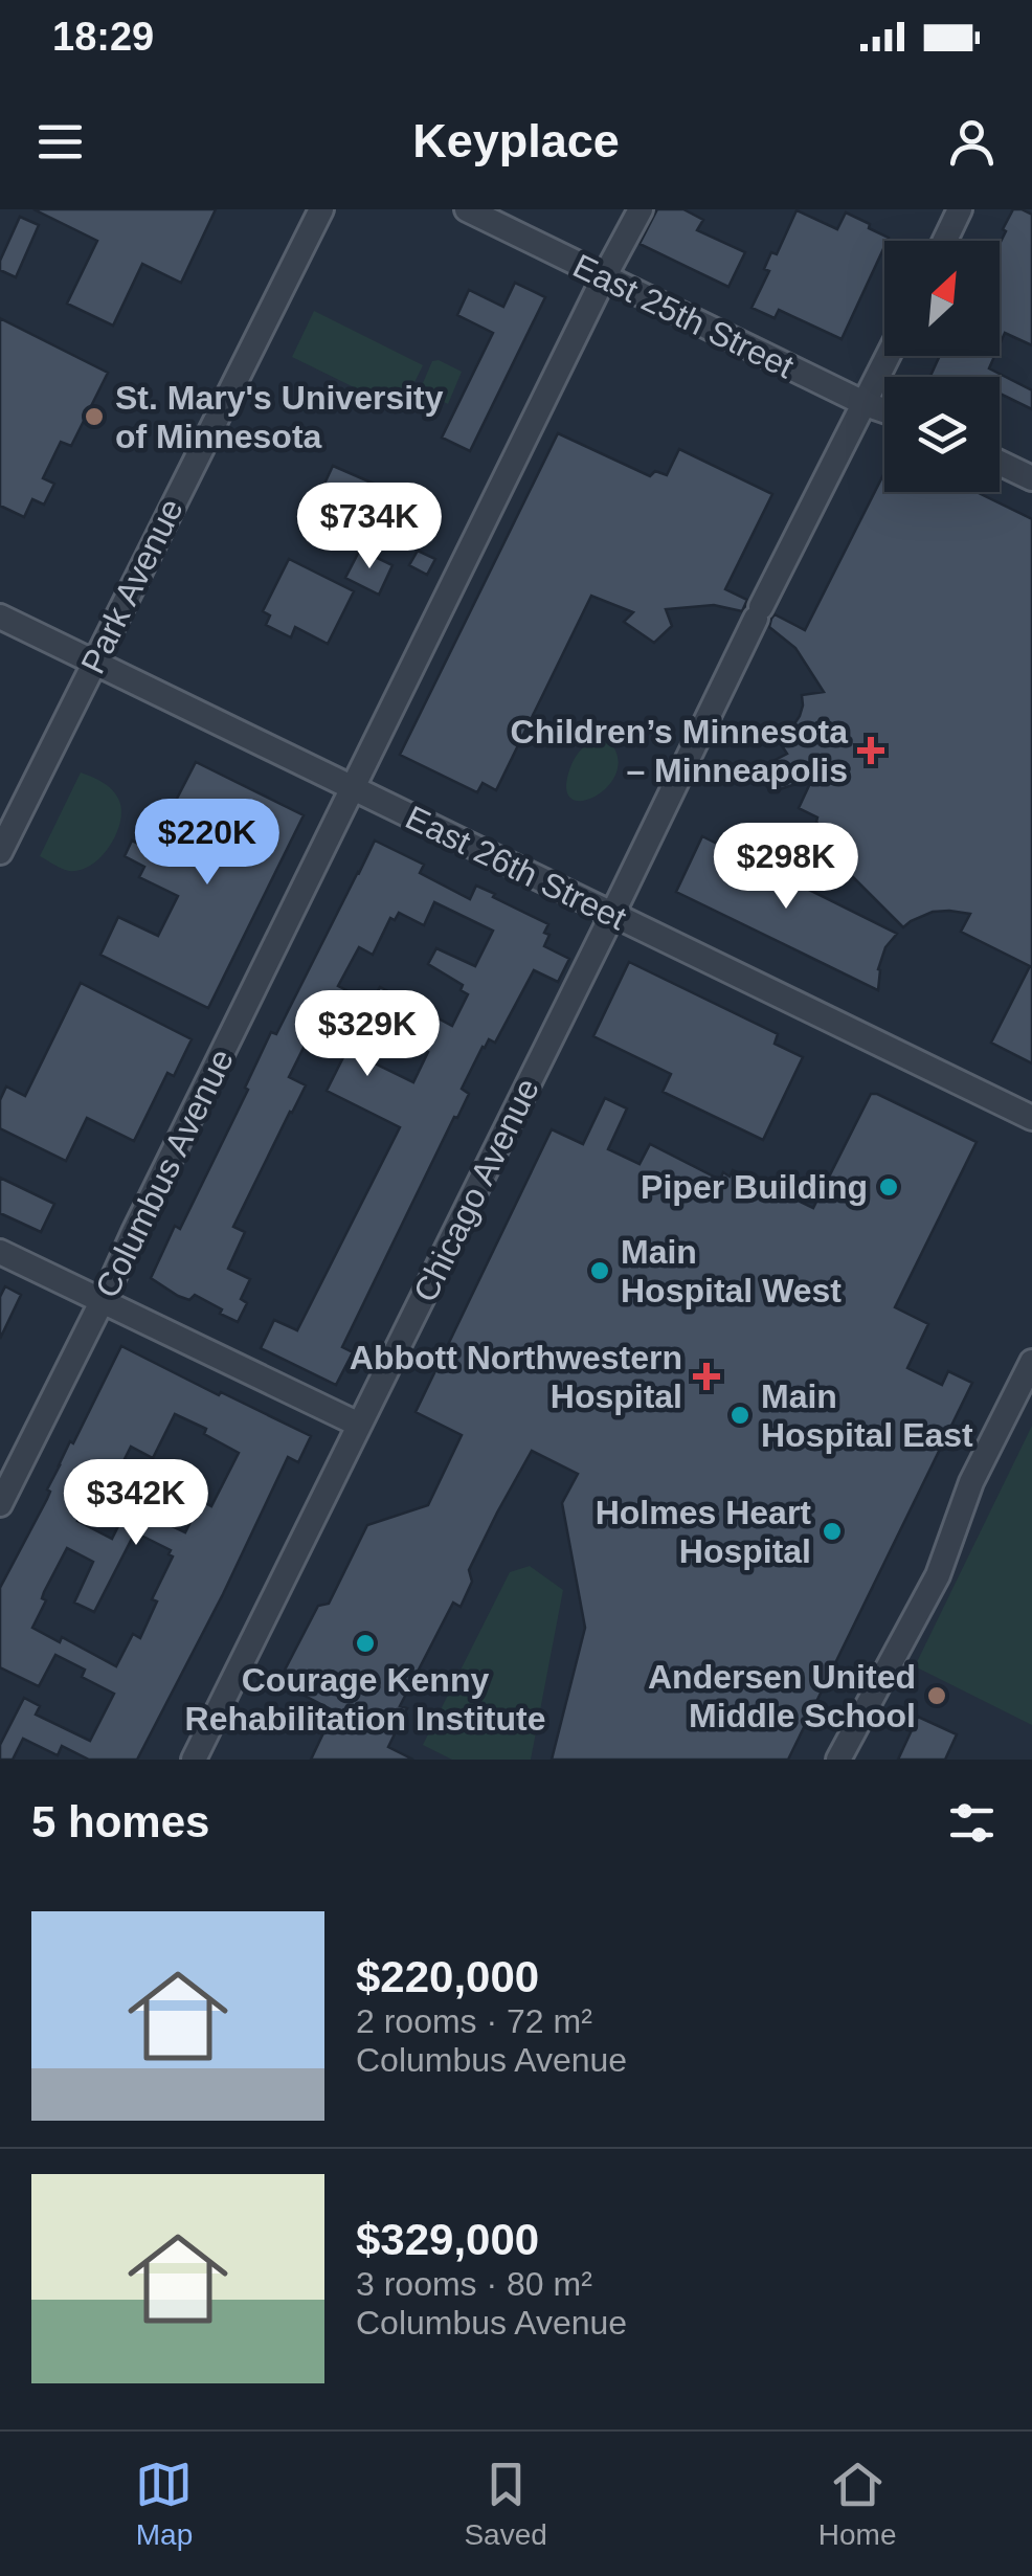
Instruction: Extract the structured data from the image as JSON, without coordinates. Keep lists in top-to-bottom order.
{
  "streets": {
    "street": [
      "East 25th Street",
      "Park Avenue",
      "East 26th Street",
      "Columbus Avenue",
      "Chicago Avenue"
    ]
  },
  "crossings": [
    ["East 25th Street", "Columbus Avenue"],
    ["East 25th Street", "Chicago Avenue"],
    ["Park Avenue", "East 26th Street"],
    ["East 26th Street", "Columbus Avenue"],
    ["East 26th Street", "Chicago Avenue"]
  ],
  "places": {
    "other": [
      "St. Mary's University of Minnesota",
      "Piper Building",
      "Main Hospital West",
      "Main Hospital East",
      "Holmes Heart Hospital",
      "Courage Kenny Rehabilitation Institute",
      "Andersen United Middle School"
    ],
    "health": ["Children’s Minnesota – Minneapolis", "Abbott Northwestern Hospital"]
  },
  "north": "top right",
  "page": {
    "status": "18:29",
    "header": "Keyplace",
    "price": [
      "$734K",
      "$220K",
      "$298K",
      "$329K",
      "$342K"
    ],
    "heading": "5 homes",
    "list": [
      {
        "name": "$220,000",
        "note": "2 rooms · 72 m² · Columbus Avenue"
      },
      {
        "name": "$329,000",
        "note": "3 rooms · 80 m² · Columbus Avenue"
      }
    ],
    "tabs": ["Map", "Saved", "Home"]
  }
}
